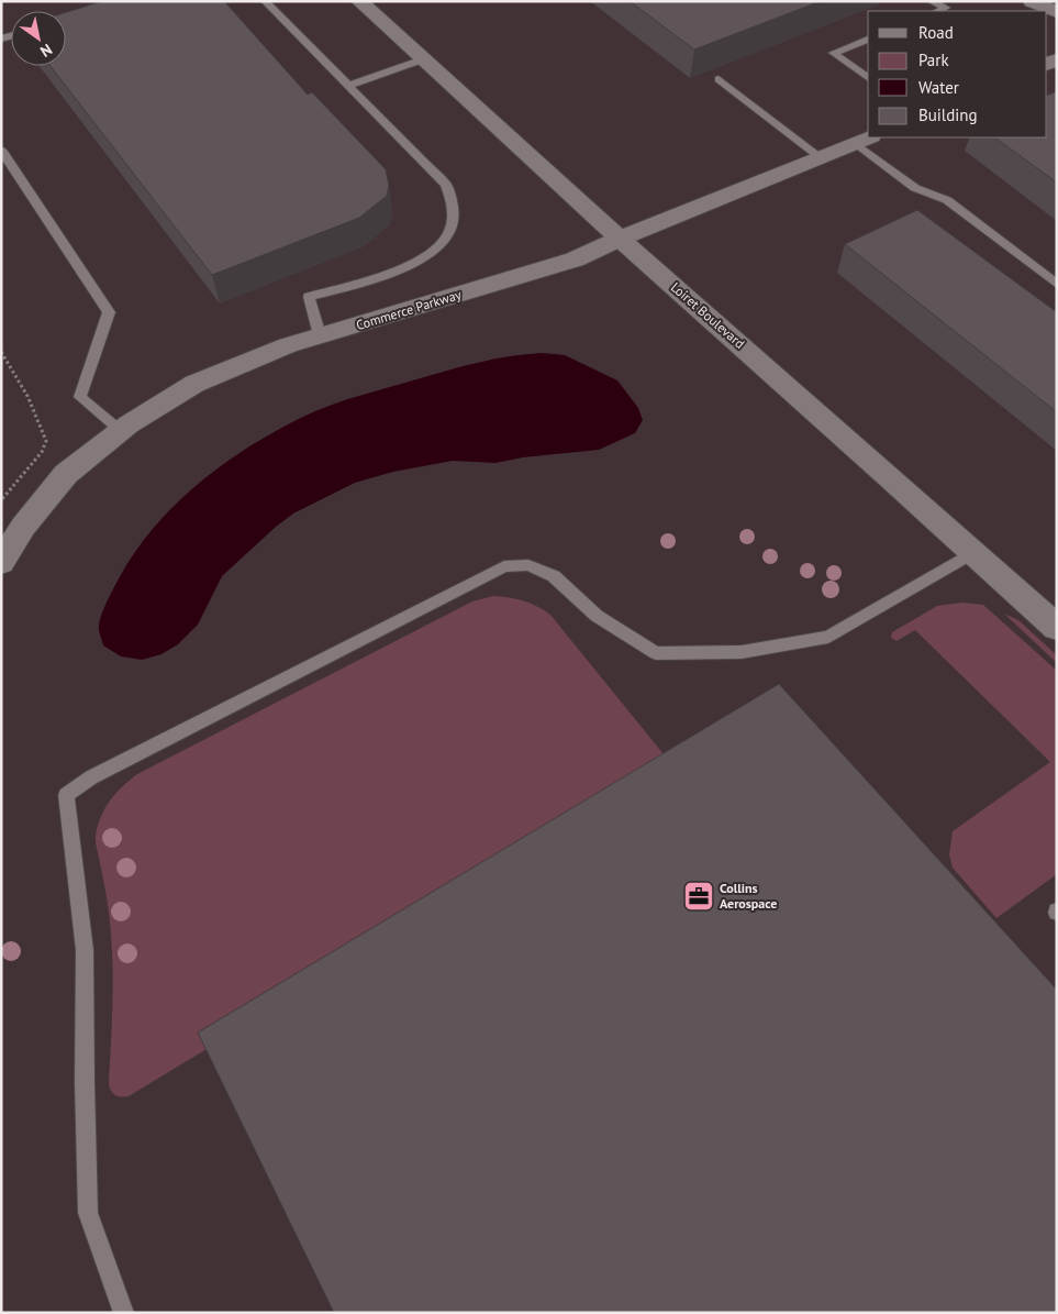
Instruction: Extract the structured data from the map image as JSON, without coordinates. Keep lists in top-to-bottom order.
{
  "streets": {
    "street": ["Commerce Parkway", "Loiret Boulevard"]
  },
  "crossings": [
    ["Commerce Parkway", "Loiret Boulevard"]
  ],
  "places": {
    "office": ["Collins Aerospace"]
  },
  "legend": [
    "Road",
    "Park",
    "Water",
    "Building"
  ],
  "north": "bottom right"
}
